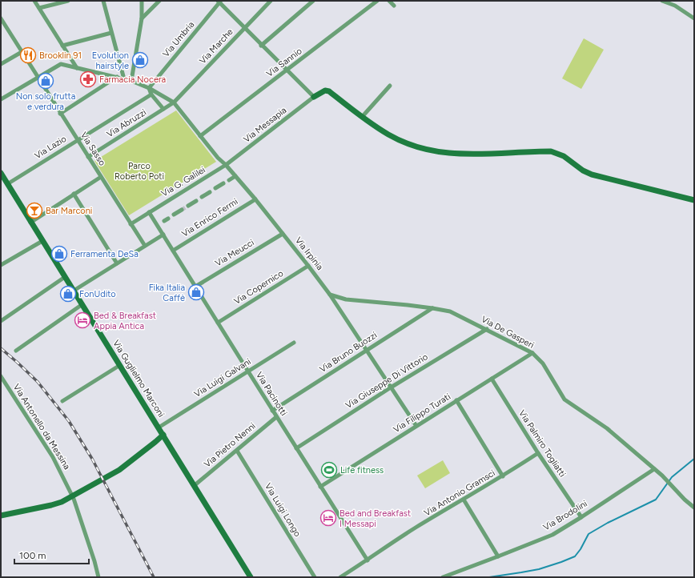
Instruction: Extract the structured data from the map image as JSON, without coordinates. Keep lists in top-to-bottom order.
{
  "streets": {
    "street": [
      "Via Umbria",
      "Via Marche",
      "Via Sannio",
      "Via Abruzzi",
      "Via Messapia",
      "Via Lazio",
      "Via Sasso",
      "Via G. Galilei",
      "Via Enrico Fermi",
      "Via Meucci",
      "Via Irpinia",
      "Via Copernico",
      "Via De Gasperi",
      "Via Bruno Buozzi",
      "Via Luigi Galvani",
      "Via Guglielmo Marconi",
      "Via Giuseppe Di Vittorio",
      "Via Pacinotti",
      "Via Filippo Turati",
      "Via Antonello da Messina",
      "Via Palmiro Togliatti",
      "Via Pietro Nenni",
      "Via Antonio Gramsci",
      "Via Luigi Longo",
      "Via Brodolini"
    ]
  },
  "crossings": [
    ["Via Marche", "Via Abruzzi"],
    ["Via Marche", "Via Irpinia"],
    ["Via Sannio", "Via Irpinia"],
    ["Via Abruzzi", "Via Sasso"],
    ["Via Abruzzi", "Via Irpinia"],
    ["Via Messapia", "Via G. Galilei"],
    ["Via Messapia", "Via Irpinia"],
    ["Via Lazio", "Via Sasso"],
    ["Via Lazio", "Via Guglielmo Marconi"],
    ["Via Sasso", "Via G. Galilei"],
    ["Via G. Galilei", "Via Irpinia"],
    ["Via G. Galilei", "Via Pacinotti"],
    ["Via Enrico Fermi", "Via Irpinia"],
    ["Via Enrico Fermi", "Via Pacinotti"],
    ["Via Meucci", "Via Irpinia"],
    ["Via Meucci", "Via Pacinotti"],
    ["Via Irpinia", "Via Copernico"],
    ["Via Irpinia", "Via De Gasperi"],
    ["Via Irpinia", "Via Bruno Buozzi"],
    ["Via Irpinia", "Via Giuseppe Di Vittorio"],
    ["Via Irpinia", "Via Filippo Turati"],
    ["Via Copernico", "Via Pacinotti"],
    ["Via De Gasperi", "Via Bruno Buozzi"],
    ["Via De Gasperi", "Via Giuseppe Di Vittorio"],
    ["Via De Gasperi", "Via Filippo Turati"],
    ["Via De Gasperi", "Via Brodolini"],
    ["Via Bruno Buozzi", "Via Pacinotti"],
    ["Via Luigi Galvani", "Via Guglielmo Marconi"],
    ["Via Luigi Galvani", "Via Pacinotti"],
    ["Via Guglielmo Marconi", "Via Pietro Nenni"],
    ["Via Giuseppe Di Vittorio", "Via Pacinotti"],
    ["Via Pacinotti", "Via Filippo Turati"],
    ["Via Pacinotti", "Via Pietro Nenni"],
    ["Via Pacinotti", "Via Antonio Gramsci"],
    ["Via Filippo Turati", "Via Palmiro Togliatti"],
    ["Via Palmiro Togliatti", "Via Antonio Gramsci"],
    ["Via Palmiro Togliatti", "Via Brodolini"],
    ["Via Pietro Nenni", "Via Luigi Longo"]
  ],
  "parks": ["Parco Roberto Potì"],
  "places": {
    "restaurant": ["Brooklin 91"],
    "shop": [
      "Evolution hairstyle",
      "Non solo frutta e verdura",
      "Ferramenta DeSa",
      "Fika Italia Caffè",
      "FonUdito"
    ],
    "pharmacy": ["Farmacia Nocera"],
    "bar": ["Bar Marconi"],
    "hotel": ["Bed & Breakfast Appia Antica", "Bed and Breakfast I Messapi"],
    "sports": ["Life fitness"]
  },
  "scale_bar": "100 m"
}
